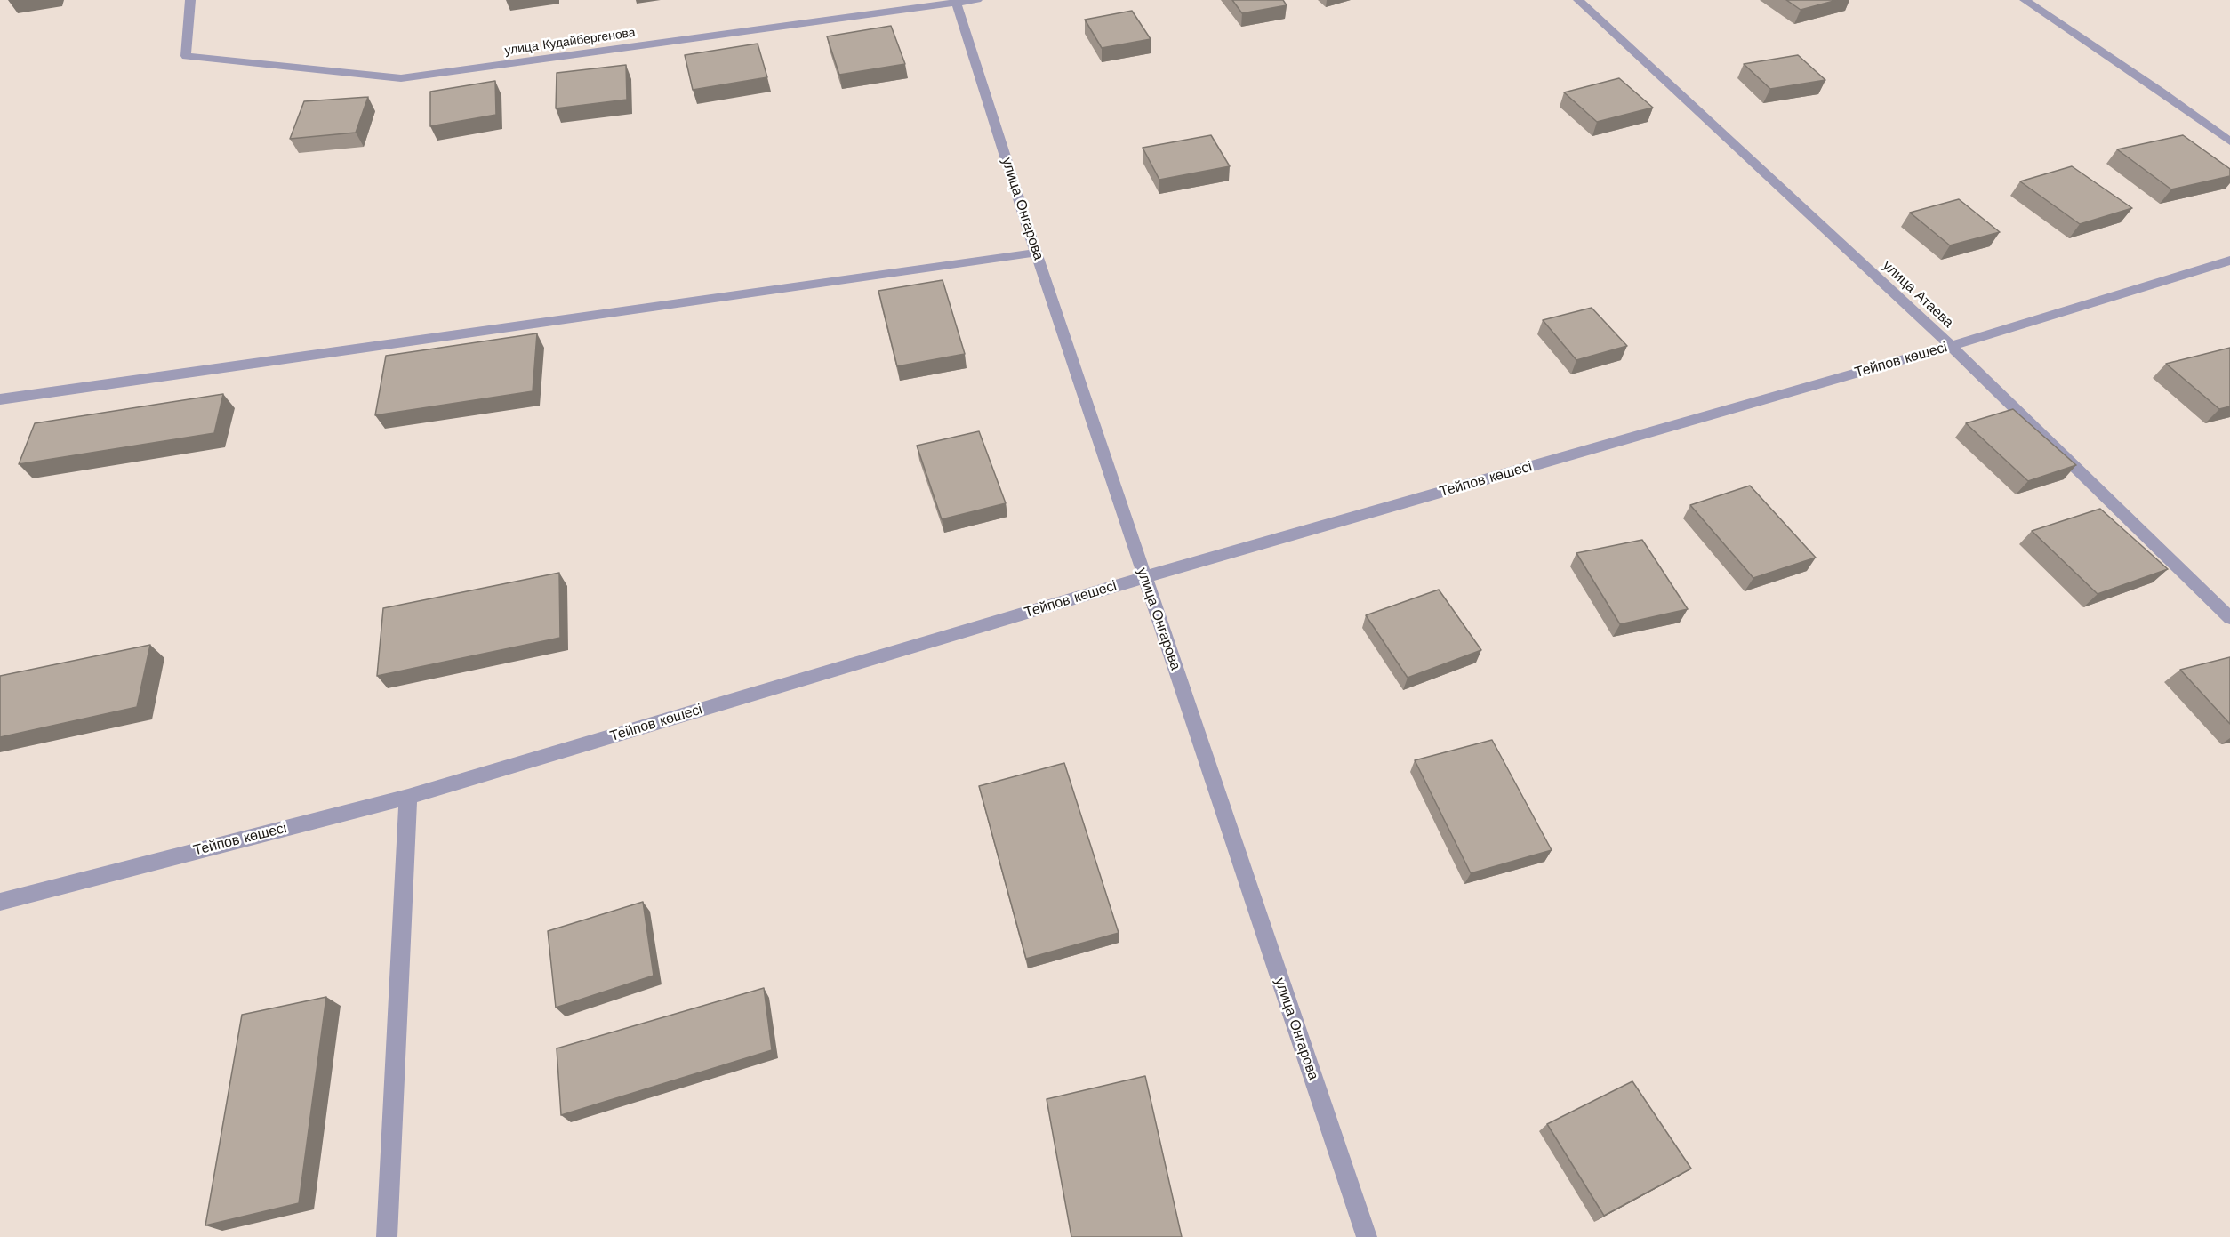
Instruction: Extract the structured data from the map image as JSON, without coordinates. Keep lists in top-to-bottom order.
{
  "streets": {
    "street": [
      "улица Кудайбергенова",
      "улица Онгарова",
      "улица Атаева",
      "Тейпов көшесі"
    ]
  },
  "crossings": [
    ["улица Кудайбергенова", "улица Онгарова"],
    ["улица Онгарова", "Тейпов көшесі"],
    ["улица Атаева", "Тейпов көшесі"]
  ]
}
